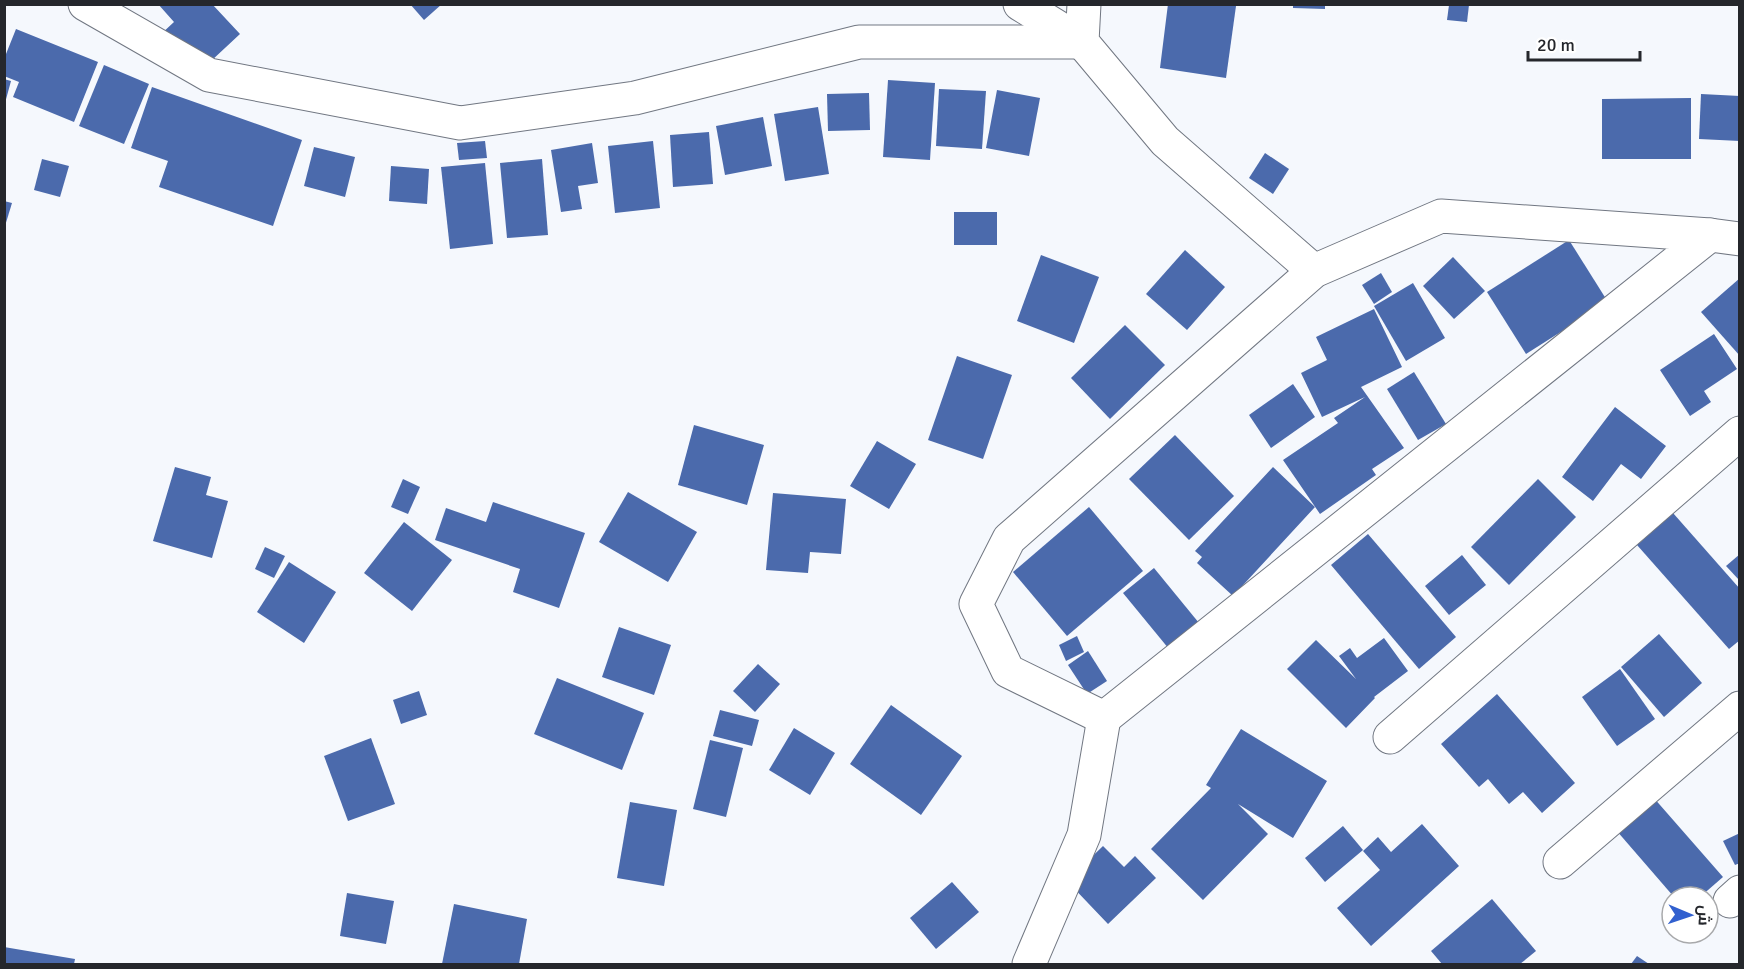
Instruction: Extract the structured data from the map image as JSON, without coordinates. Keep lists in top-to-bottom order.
{
  "scale_bar": "20 m",
  "north": "right"
}
